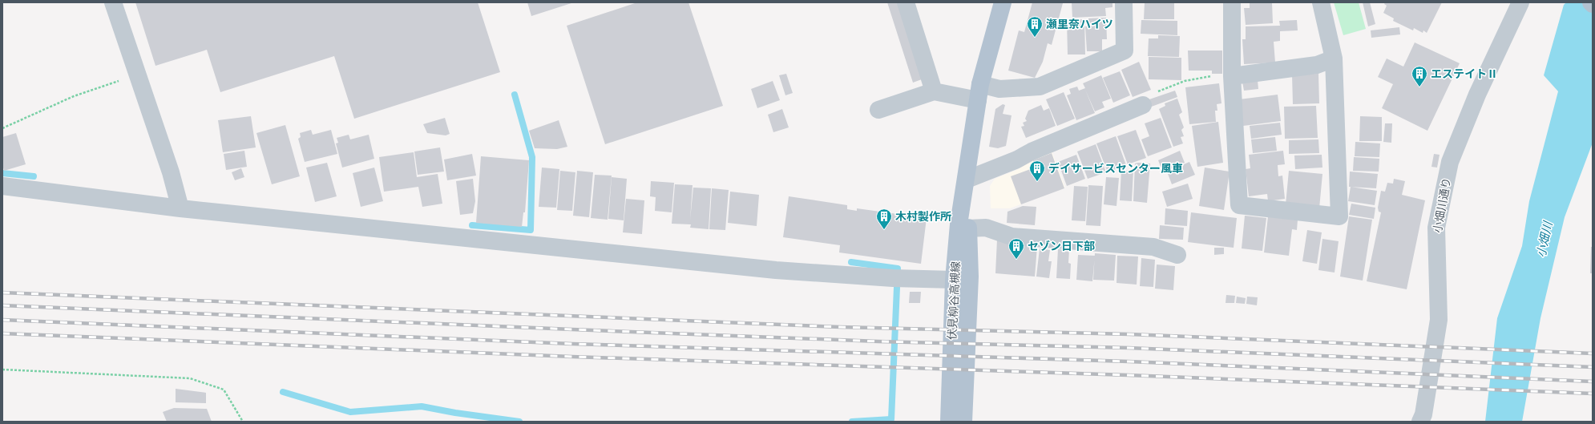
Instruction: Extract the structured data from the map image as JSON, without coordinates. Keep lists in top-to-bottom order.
{
  "streets": {
    "main road": ["伏見柳谷高槻線"],
    "street": ["小畑川通り"]
  },
  "water": ["小畑川"],
  "places": {
    "building": [
      "瀬里奈ハイツ",
      "エステイトⅡ",
      "デイサービスセンター風車",
      "木村製作所",
      "セゾン日下部"
    ]
  }
}
